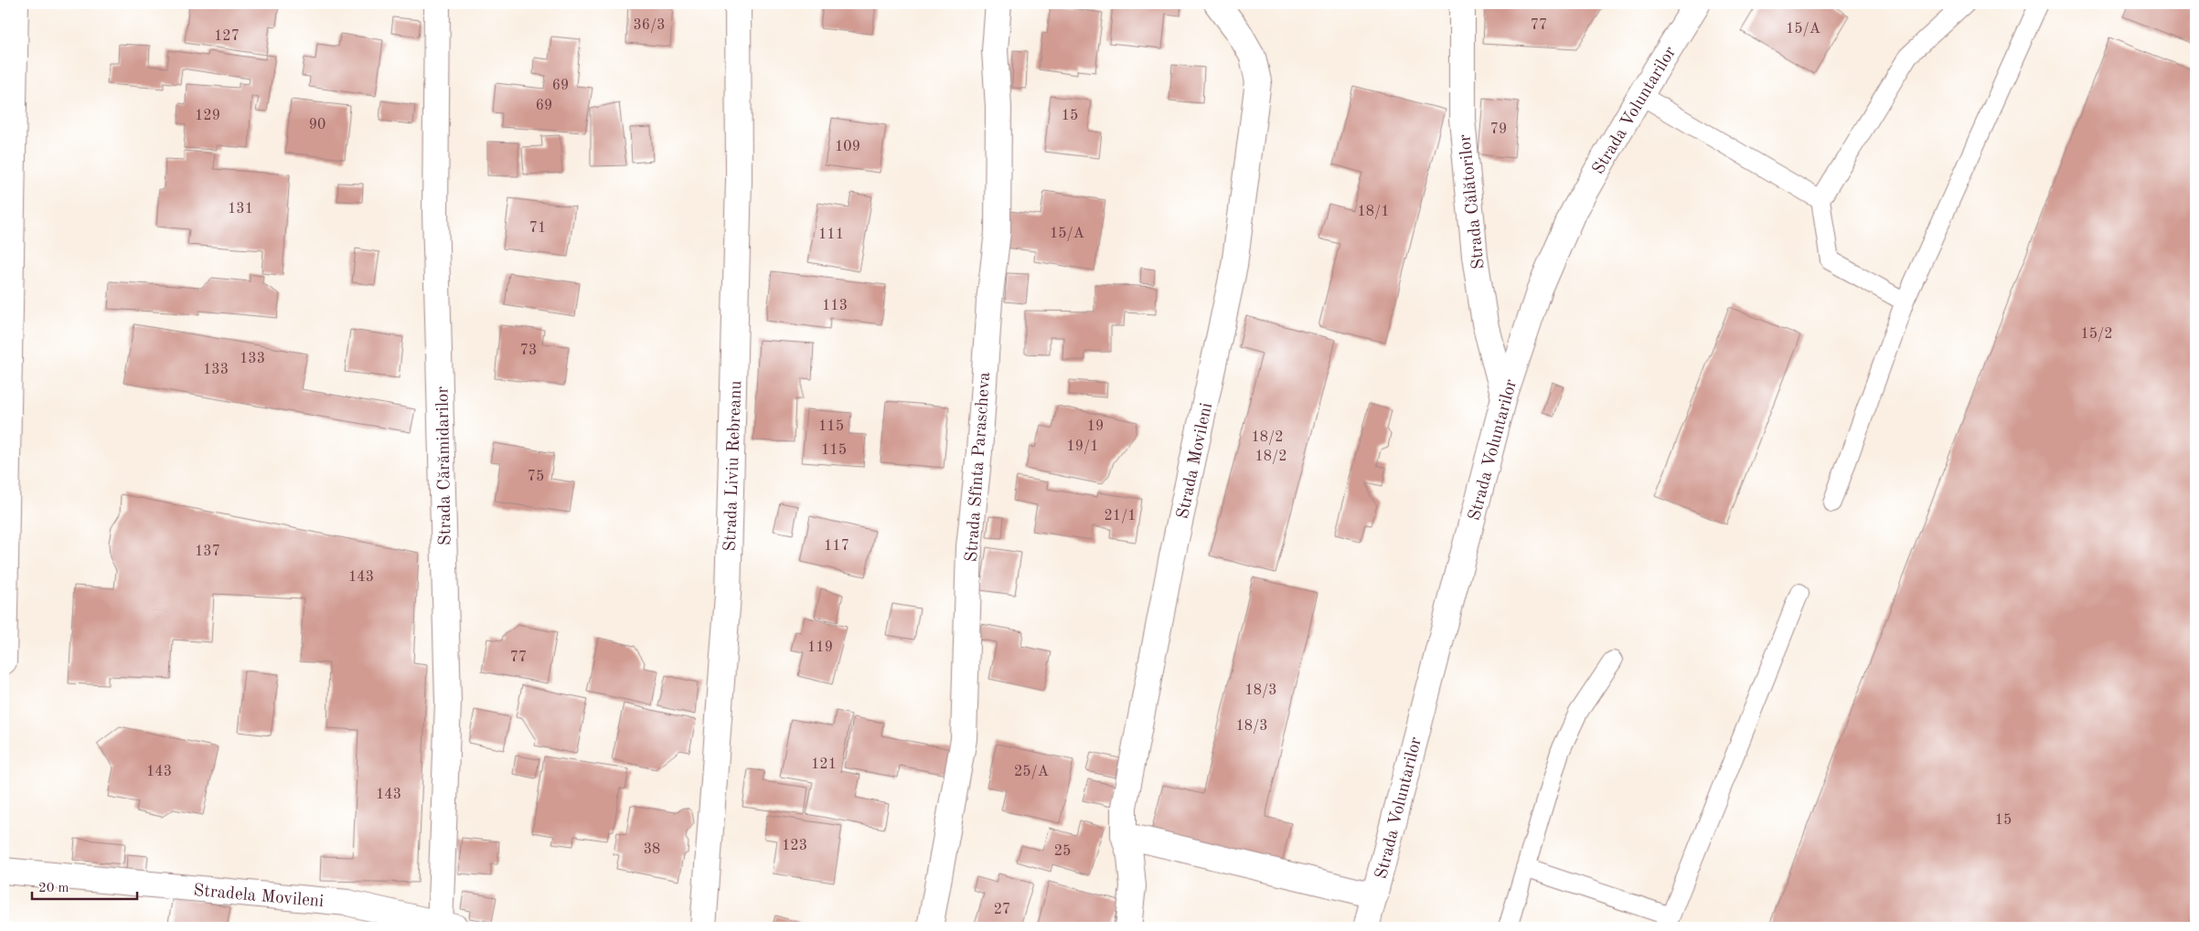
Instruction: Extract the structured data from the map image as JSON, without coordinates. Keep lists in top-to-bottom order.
{
  "streets": {
    "street": [
      "Strada Voluntarilor",
      "Strada Călătorilor",
      "Strada Movileni",
      "Strada Cărămidarilor",
      "Strada Liviu Rebreanu",
      "Strada Sfînta Parascheva",
      "Stradela Movileni"
    ]
  },
  "crossings": [
    ["Strada Voluntarilor", "Strada Călătorilor"],
    ["Strada Cărămidarilor", "Stradela Movileni"]
  ],
  "house_numbers": [
    "36/3",
    "77",
    "15/A",
    "127",
    "69",
    "69",
    "129",
    "15",
    "90",
    "79",
    "109",
    "131",
    "18/1",
    "71",
    "15/A",
    "111",
    "113",
    "15/2",
    "73",
    "133",
    "133",
    "115",
    "19",
    "18/2",
    "19/1",
    "115",
    "18/2",
    "75",
    "21/1",
    "117",
    "137",
    "143",
    "119",
    "77",
    "18/3",
    "18/3",
    "121",
    "143",
    "25/A",
    "143",
    "15",
    "123",
    "38",
    "25",
    "27"
  ],
  "scale_bar": "20 m"
}
